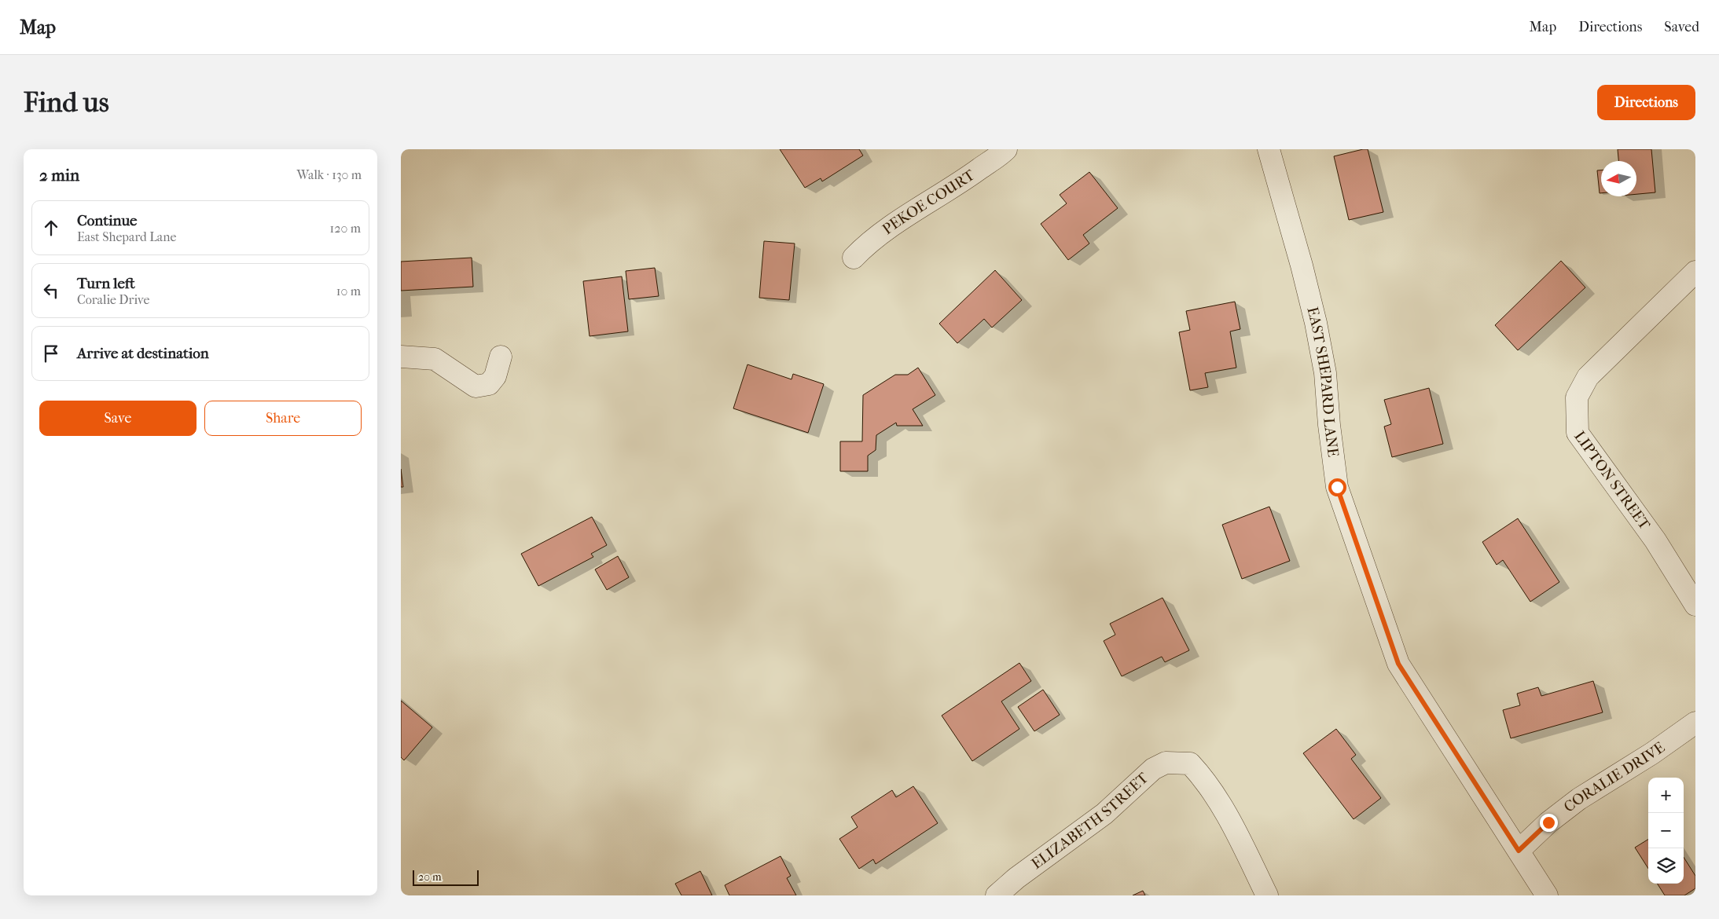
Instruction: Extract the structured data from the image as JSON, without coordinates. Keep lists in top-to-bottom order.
{
  "streets": {
    "street": [
      "PEKOE COURT",
      "EAST SHEPARD LANE",
      "LIPTON STREET",
      "CORALIE DRIVE",
      "ELIZABETH STREET"
    ]
  },
  "crossings": [
    ["EAST SHEPARD LANE", "CORALIE DRIVE"]
  ],
  "scale_bar": "20 m",
  "north": "left",
  "page": {
    "header": "Map",
    "nav": ["Map", "Directions", "Saved"],
    "buttons": [
      "Directions",
      ["Save", "Share"]
    ],
    "title": "Find us",
    "heading": ["2 min", "Walk · 130 m"],
    "list": [
      ["Continue", "East Shepard Lane", "120 m"],
      ["Turn left", "Coralie Drive", "10 m"],
      "Arrive at destination"
    ],
    "map_buttons": ["+", "−"],
    "scale": "20 m"
  }
}
